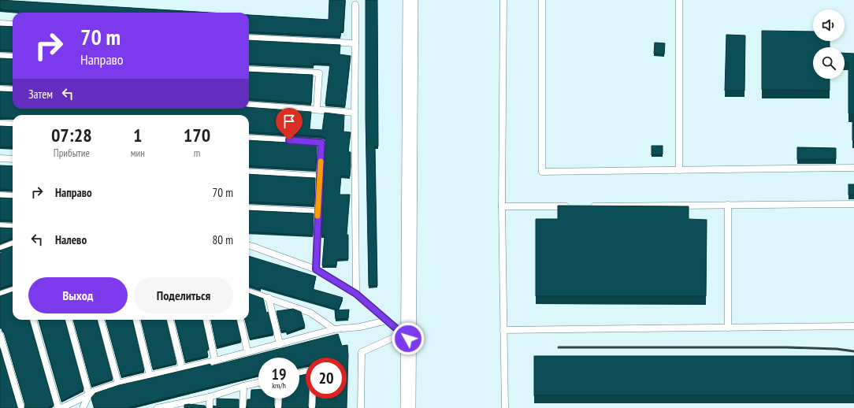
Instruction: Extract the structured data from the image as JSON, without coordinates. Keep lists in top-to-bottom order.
{
  "page": {
    "turn": ["70 m", "Направо"],
    "then": "Затем",
    "eta": [
      "07:28",
      "Прибытие",
      "1",
      "мин",
      "170",
      "m"
    ],
    "list": [
      {
        "name": "Направо",
        "value": "70 m"
      },
      {
        "name": "Налево",
        "value": "80 m"
      }
    ],
    "buttons": ["Выход", "Поделиться"],
    "speed": "19 km/h",
    "limit": "20"
  }
}
